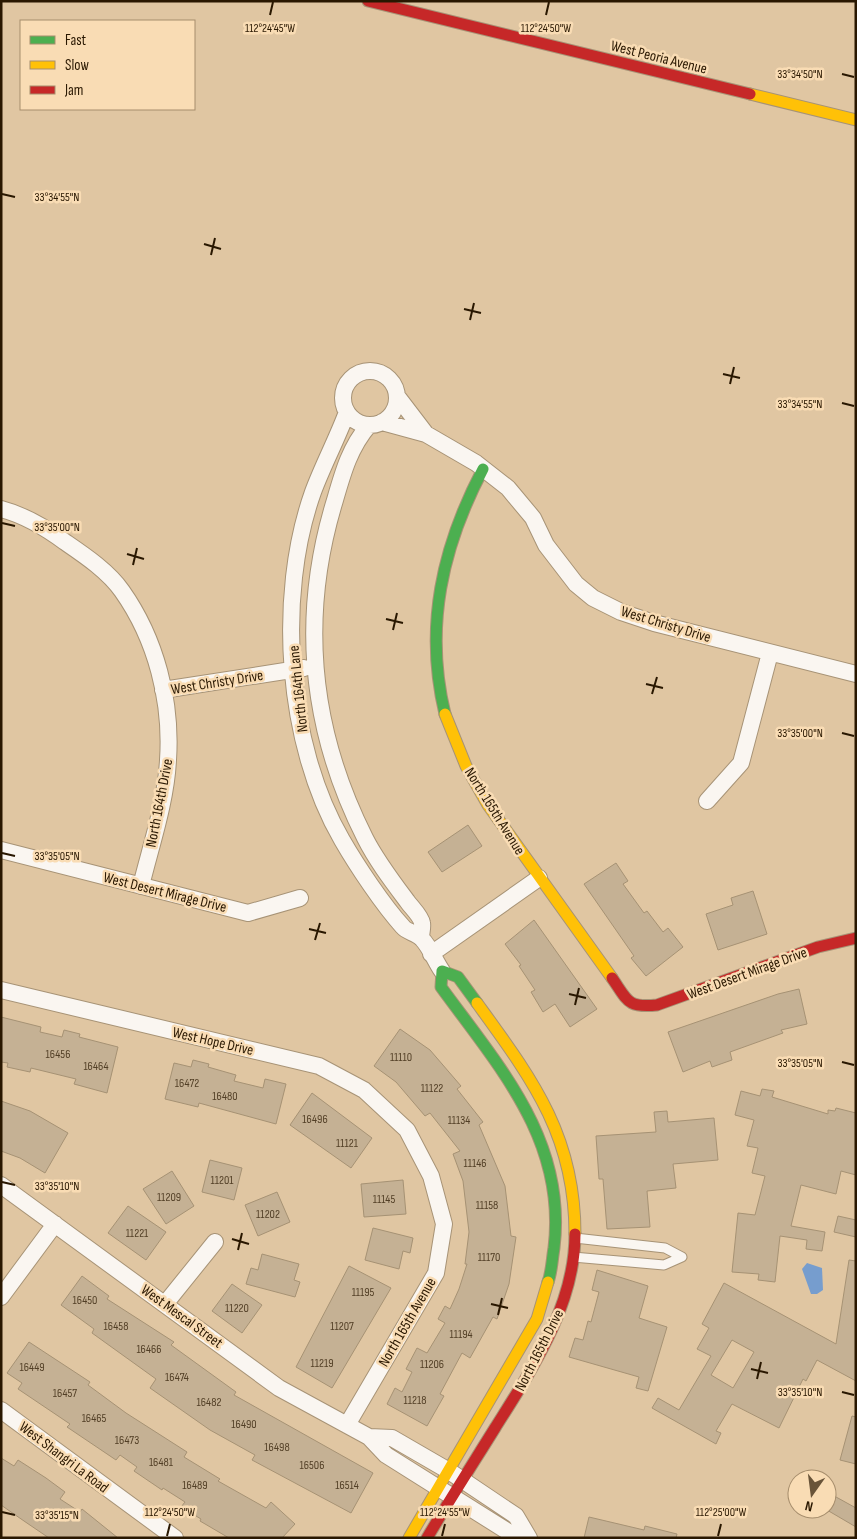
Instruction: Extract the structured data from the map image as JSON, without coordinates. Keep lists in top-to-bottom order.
{
  "streets": {
    "street": [
      "West Peoria Avenue",
      "West Christy Drive",
      "North 164th Lane",
      "North 164th Drive",
      "North 165th Avenue",
      "West Desert Mirage Drive",
      "West Hope Drive",
      "West Mescal Street",
      "North 165th Drive",
      "West Shangri La Road"
    ]
  },
  "crossings": [
    ["West Christy Drive", "North 164th Lane"],
    ["West Christy Drive", "North 164th Drive"],
    ["West Christy Drive", "North 165th Avenue"],
    ["North 164th Lane", "North 165th Drive"],
    ["North 164th Drive", "West Desert Mirage Drive"],
    ["North 165th Avenue", "West Desert Mirage Drive"],
    ["North 165th Avenue", "West Hope Drive"],
    ["North 165th Avenue", "West Mescal Street"],
    ["West Mescal Street", "North 165th Drive"]
  ],
  "house_numbers": [
    "16456",
    "11110",
    "16464",
    "16472",
    "11122",
    "16480",
    "16496",
    "11134",
    "11121",
    "11146",
    "11201",
    "11209",
    "11145",
    "11158",
    "11202",
    "11221",
    "11170",
    "11195",
    "16450",
    "11220",
    "16458",
    "11207",
    "11194",
    "16466",
    "11219",
    "11206",
    "16449",
    "16474",
    "16457",
    "11218",
    "16482",
    "16465",
    "16490",
    "16473",
    "16498",
    "16481",
    "16506",
    "16489",
    "16514"
  ],
  "legend": ["Fast", "Slow", "Jam"],
  "north": "bottom",
  "coordinates": [
    "112°24'45\"W",
    "112°24'50\"W",
    "33°34'50\"N",
    "33°34'55\"N",
    "33°35'00\"N",
    "33°35'05\"N",
    "33°35'10\"N",
    "112°24'55\"W",
    "112°25'00\"W",
    "33°35'15\"N"
  ]
}
